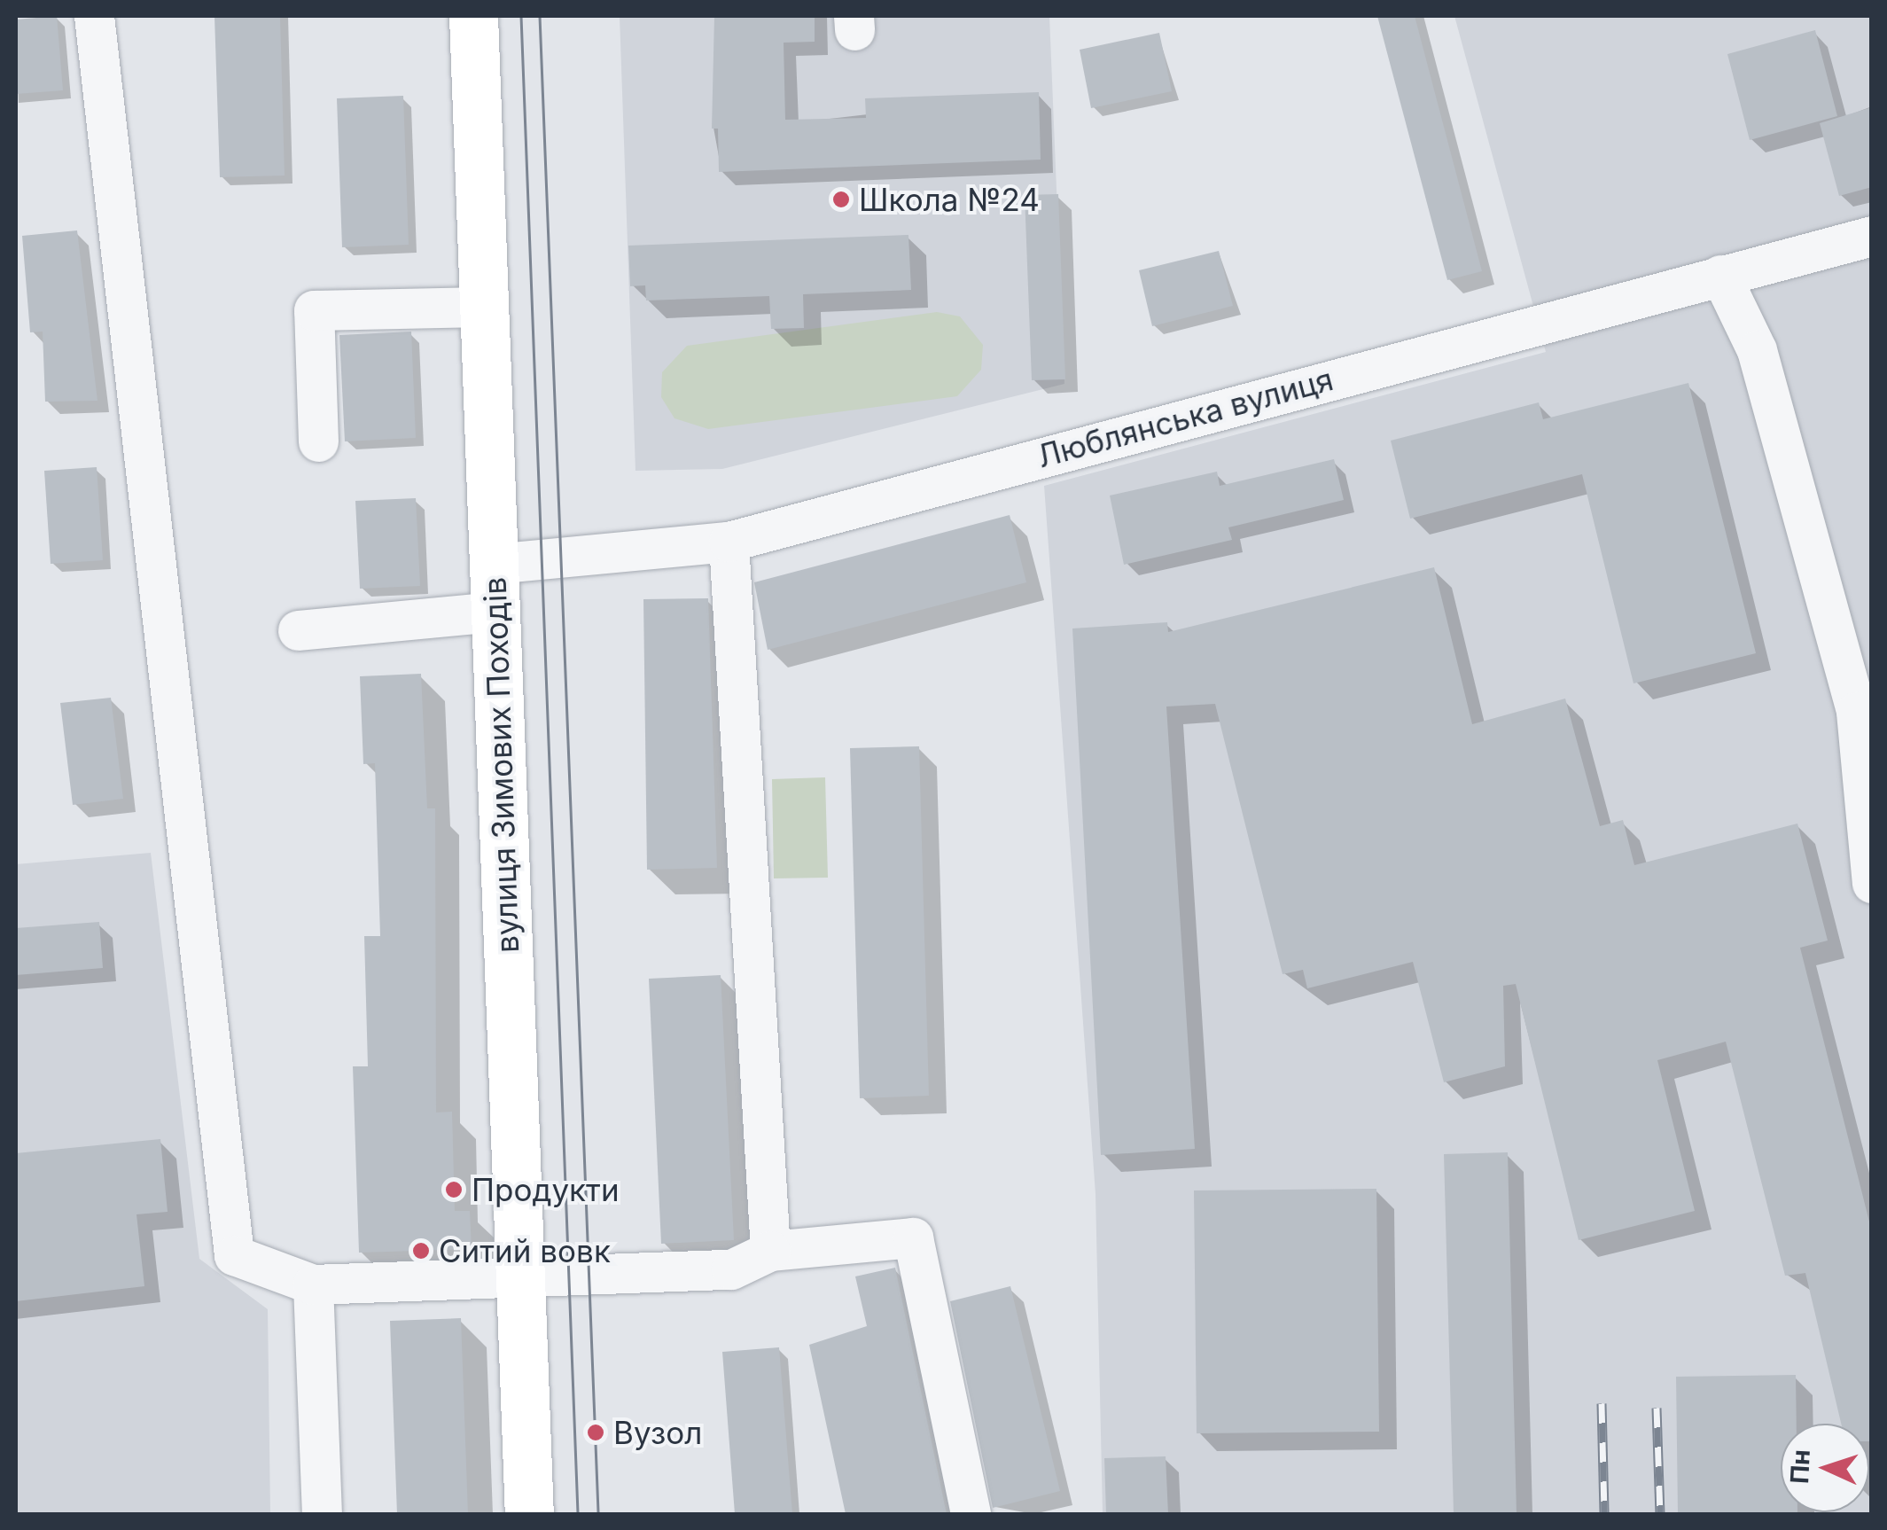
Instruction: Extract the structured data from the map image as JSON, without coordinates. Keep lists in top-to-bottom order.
{
  "streets": {
    "main road": ["вулиця Зимових Походів"],
    "street": ["Люблянська вулиця"]
  },
  "crossings": [
    ["Люблянська вулиця", "вулиця Зимових Походів"]
  ],
  "places": [
    "Школа №24",
    "Продукти",
    "Ситий вовк",
    "Вузол"
  ],
  "north": "left"
}
